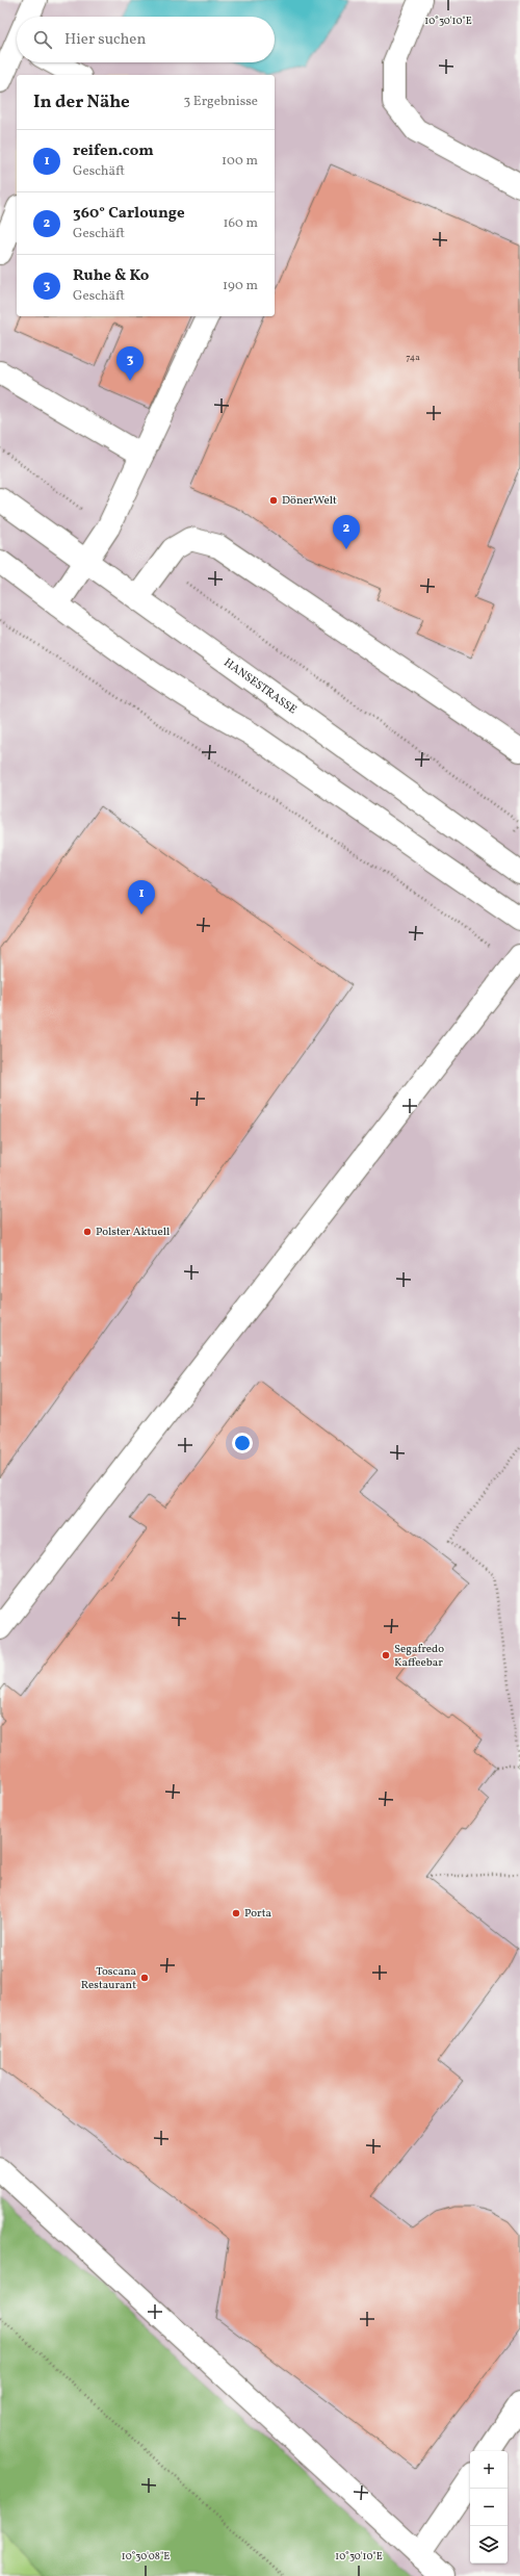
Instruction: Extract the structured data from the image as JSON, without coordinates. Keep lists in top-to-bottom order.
{
  "streets": {
    "main road": ["HANSESTRASSE"]
  },
  "places": [
    "DönerWelt",
    "Polster Aktuell",
    "Segafredo Kaffeebar",
    "Porta",
    "Toscana Restaurant"
  ],
  "house_numbers": ["74a"],
  "page": {
    "search": "Hier suchen",
    "heading": ["In der Nähe", "3 Ergebnisse"],
    "list": [
      {
        "mark": "1",
        "name": "reifen.com",
        "note": "Geschäft",
        "value": "100 m"
      },
      {
        "mark": "2",
        "name": "360° Carlounge",
        "note": "Geschäft",
        "value": "160 m"
      },
      {
        "mark": "3",
        "name": "Ruhe & Ko",
        "note": "Geschäft",
        "value": "190 m"
      }
    ],
    "pins": ["3", "2", "1"],
    "map_buttons": ["+", "−"]
  },
  "coordinates": ["10°30'10\"E", "10°30'08\"E"]
}
